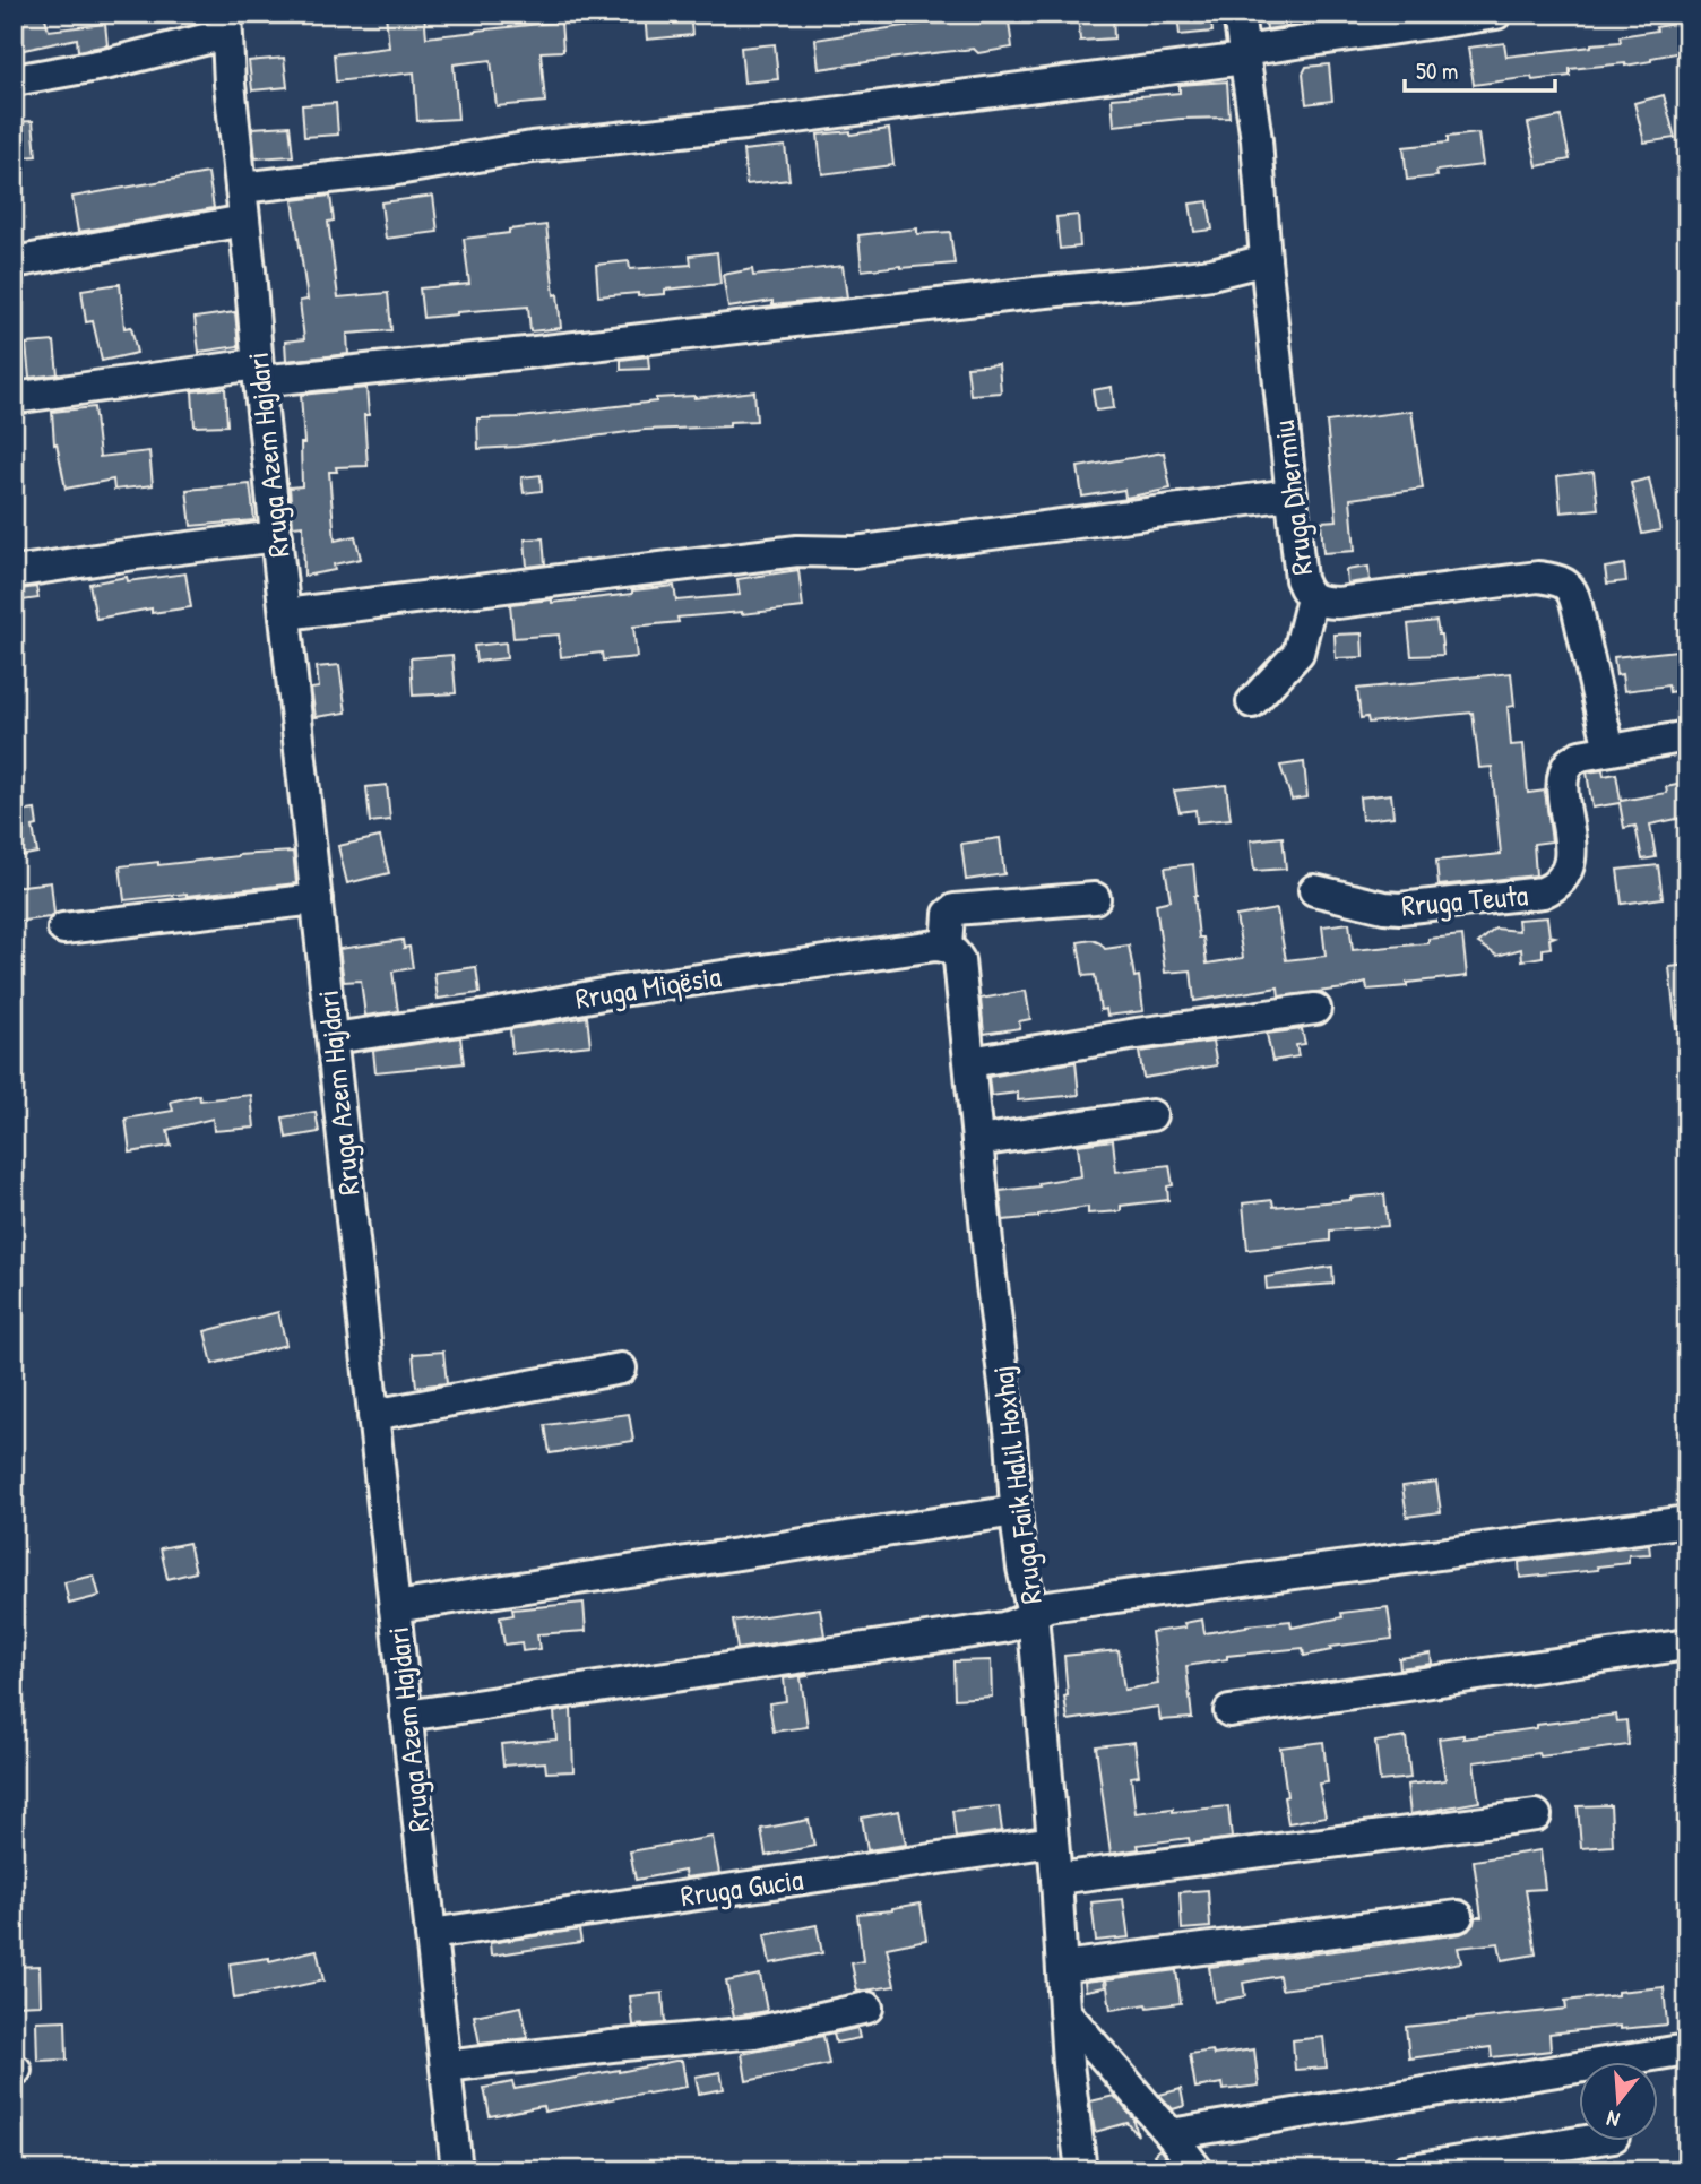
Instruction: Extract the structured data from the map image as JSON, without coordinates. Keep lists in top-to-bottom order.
{
  "streets": {
    "street": [
      "Rruga Azem Hajdari",
      "Rruga Dhermiu",
      "Rruga Teuta",
      "Rruga Miqësia",
      "Rruga Faik Halil Hoxhaj",
      "Rruga Gucia"
    ]
  },
  "crossings": [
    ["Rruga Azem Hajdari", "Rruga Miqësia"],
    ["Rruga Azem Hajdari", "Rruga Gucia"],
    ["Rruga Dhermiu", "Rruga Teuta"],
    ["Rruga Miqësia", "Rruga Faik Halil Hoxhaj"],
    ["Rruga Faik Halil Hoxhaj", "Rruga Gucia"]
  ],
  "scale_bar": "50 m",
  "north": "bottom"
}
